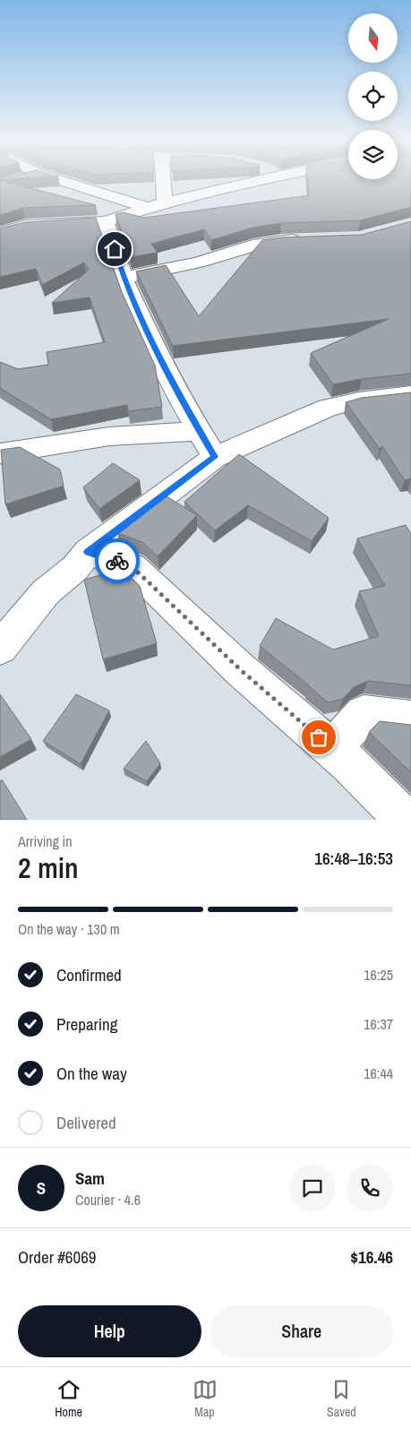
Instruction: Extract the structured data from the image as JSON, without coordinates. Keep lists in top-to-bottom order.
{
  "north": "bottom",
  "page": {
    "heading": ["2 min", "Arriving in", "16:48–16:53"],
    "panel": [
      "Sam",
      "Courier · 4.6",
      "Order #6069",
      "$16.46"
    ],
    "bar": "On the way · 130 m",
    "list": [
      ["Confirmed", "16:25"],
      ["Preparing", "16:37"],
      ["On the way", "16:44"],
      "Delivered"
    ],
    "round": "S",
    "buttons": ["Help", "Share"],
    "tabs": ["Home", "Map", "Saved"]
  }
}
